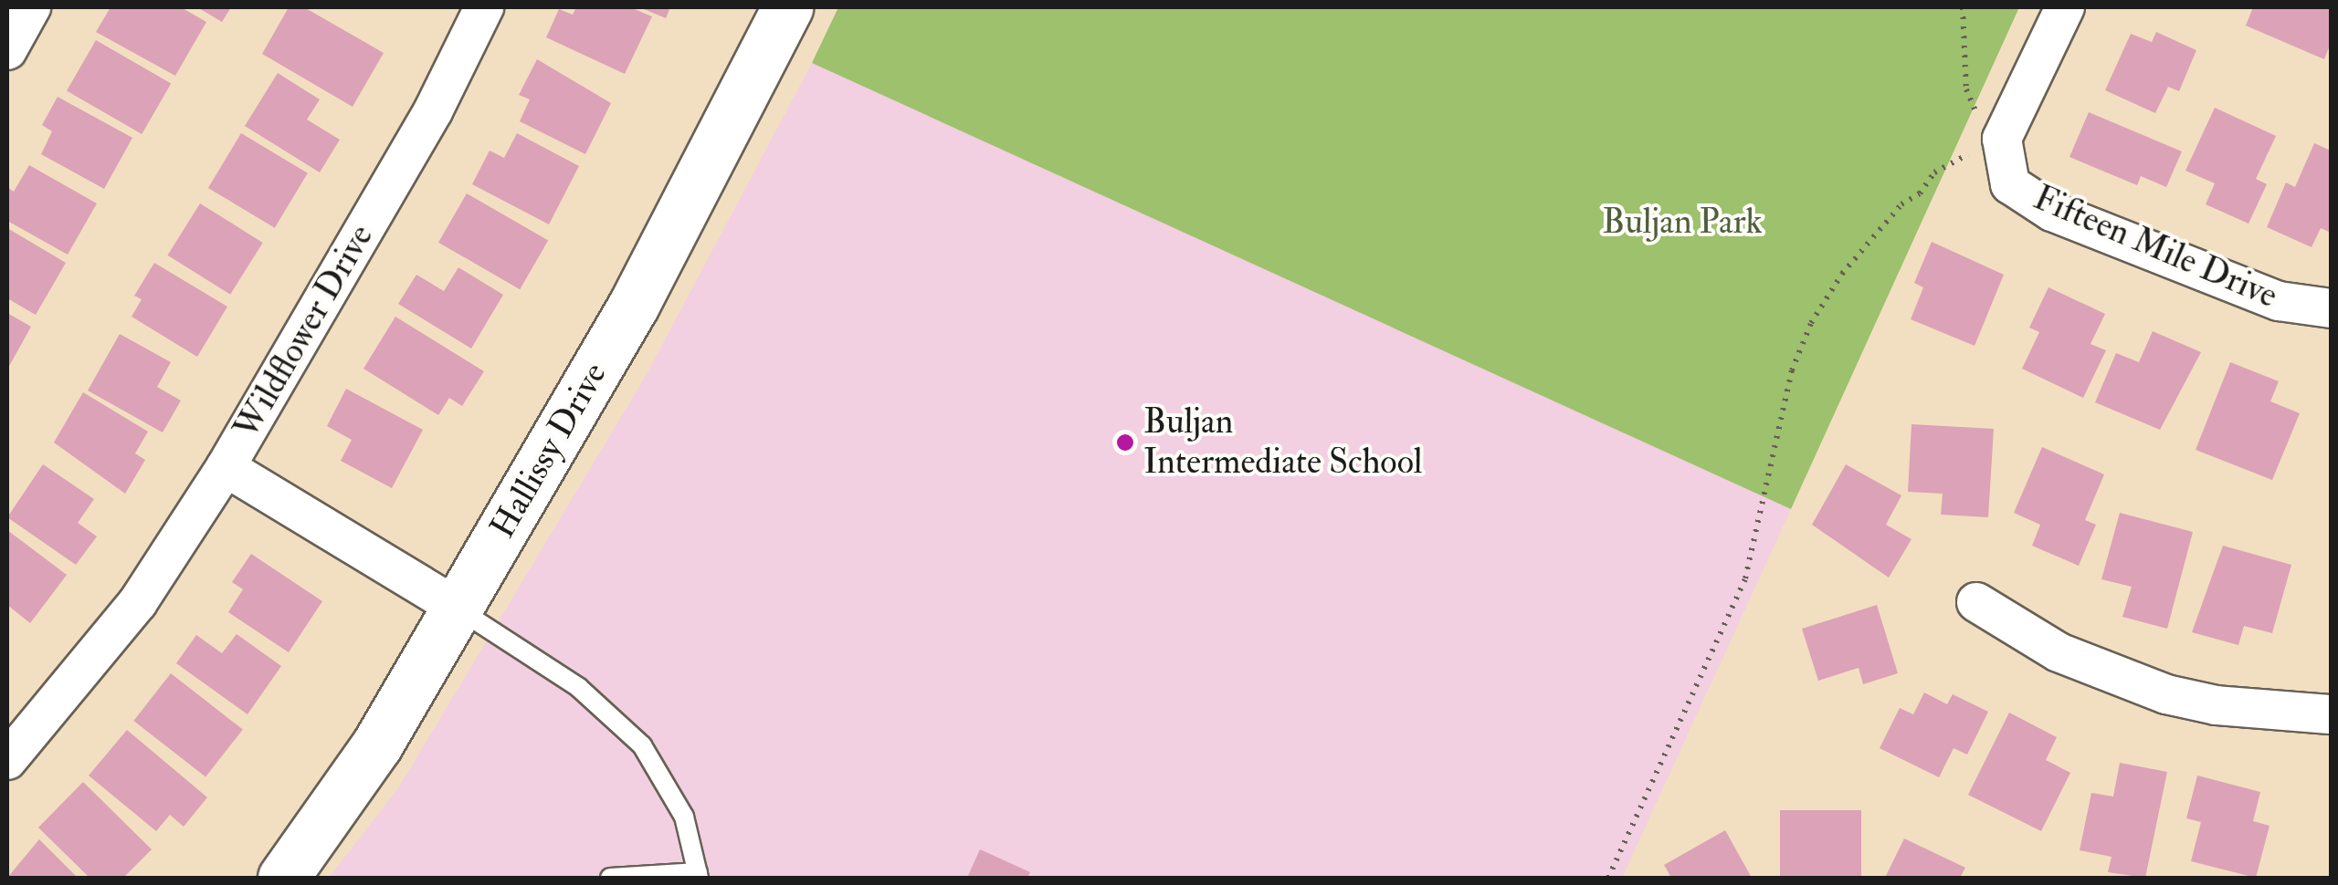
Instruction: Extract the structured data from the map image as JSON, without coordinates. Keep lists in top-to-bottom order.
{
  "streets": {
    "street": ["Fifteen Mile Drive", "Wildflower Drive", "Hallissy Drive"]
  },
  "crossings": [
    ["Wildflower Drive", "Hallissy Drive"]
  ],
  "parks": ["Buljan Park"],
  "places": ["Buljan Intermediate School"]
}
